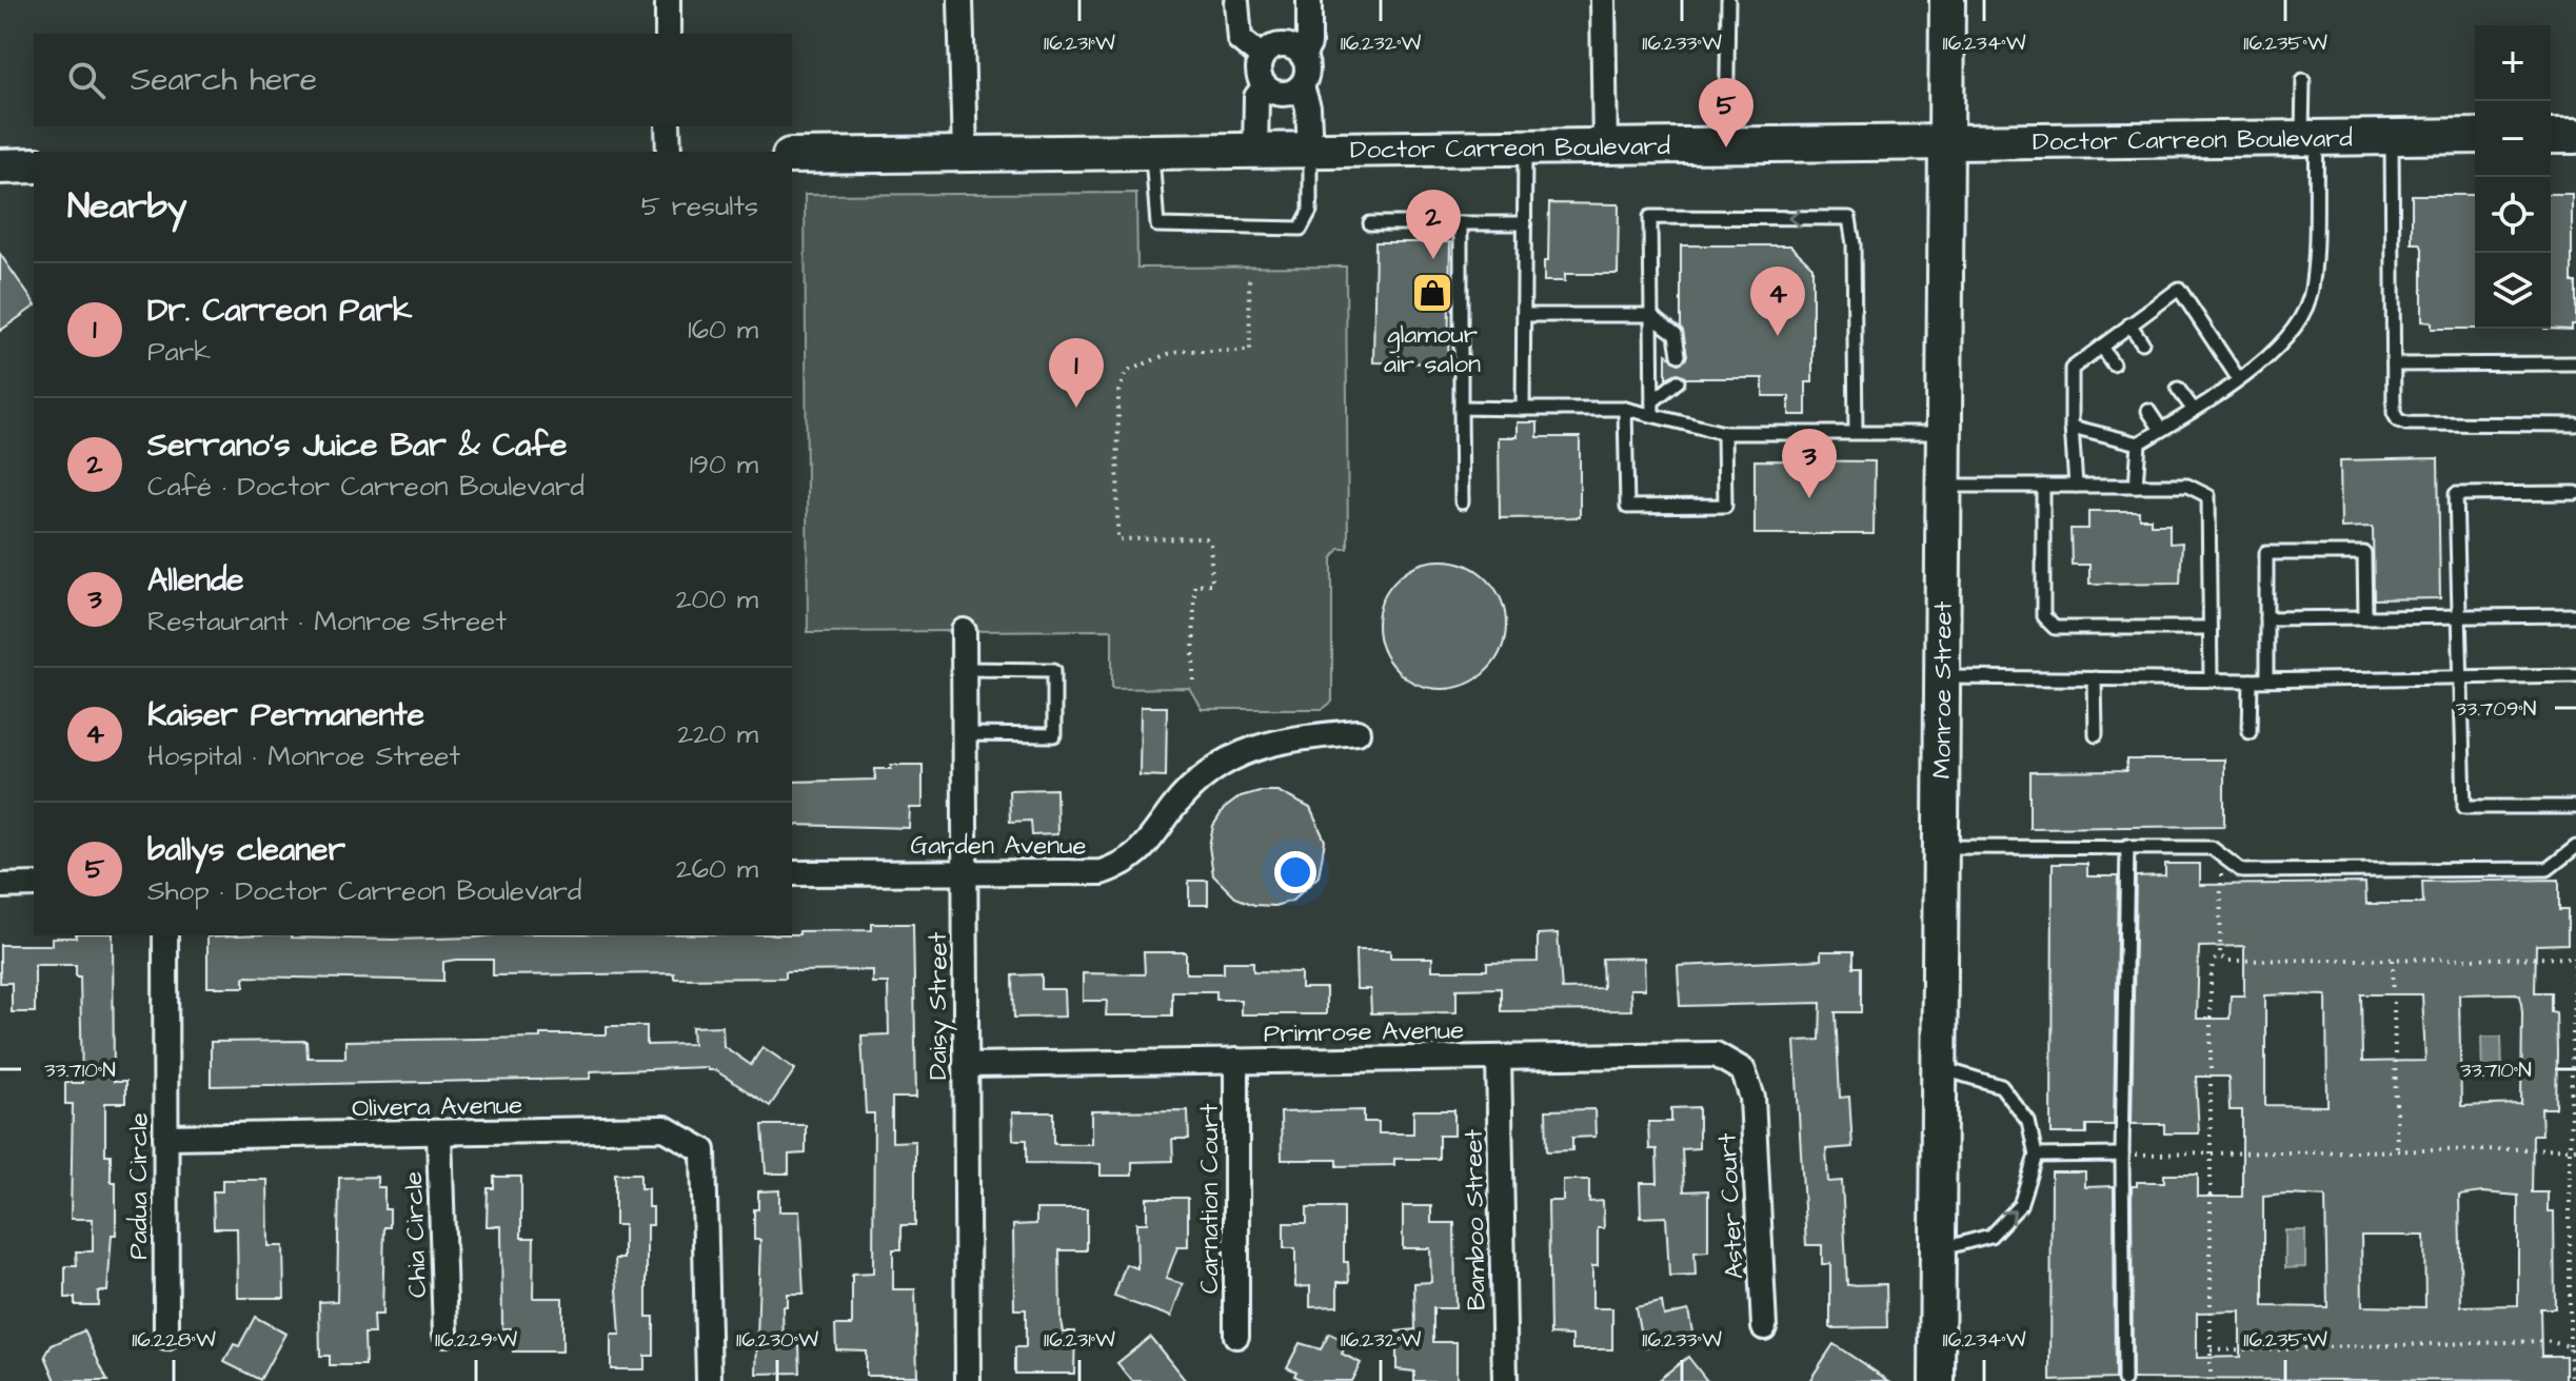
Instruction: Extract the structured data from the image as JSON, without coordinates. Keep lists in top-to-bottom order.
{
  "streets": {
    "main road": ["Doctor Carreon Boulevard", "Monroe Street"],
    "street": [
      "Garden Avenue",
      "Daisy Street",
      "Primrose Avenue",
      "Olivera Avenue",
      "Padua Circle",
      "Carnation Court",
      "Aster Court",
      "Bamboo Street",
      "Chia Circle"
    ]
  },
  "crossings": [
    ["Doctor Carreon Boulevard", "Monroe Street"],
    ["Garden Avenue", "Daisy Street"],
    ["Daisy Street", "Primrose Avenue"],
    ["Primrose Avenue", "Carnation Court"],
    ["Primrose Avenue", "Aster Court"],
    ["Primrose Avenue", "Bamboo Street"],
    ["Olivera Avenue", "Padua Circle"],
    ["Olivera Avenue", "Chia Circle"]
  ],
  "places": {
    "shop": ["glamour air salon"]
  },
  "page": {
    "map_buttons": ["+", "−"],
    "search": "Search here",
    "pins": [
      "5",
      "2",
      "4",
      "1",
      "3"
    ],
    "heading": ["Nearby", "5 results"],
    "list": [
      {
        "mark": "1",
        "name": "Dr. Carreon Park",
        "note": "Park",
        "value": "160 m"
      },
      {
        "mark": "2",
        "name": "Serrano's Juice Bar & Cafe",
        "note": "Café · Doctor Carreon Boulevard",
        "value": "190 m"
      },
      {
        "mark": "3",
        "name": "Allende",
        "note": "Restaurant · Monroe Street",
        "value": "200 m"
      },
      {
        "mark": "4",
        "name": "Kaiser Permanente",
        "note": "Hospital · Monroe Street",
        "value": "220 m"
      },
      {
        "mark": "5",
        "name": "ballys cleaner",
        "note": "Shop · Doctor Carreon Boulevard",
        "value": "260 m"
      }
    ]
  },
  "coordinates": [
    "116.231°W",
    "116.232°W",
    "116.233°W",
    "116.234°W",
    "116.235°W",
    "33.709°N",
    "33.710°N",
    "116.228°W",
    "116.229°W",
    "116.230°W"
  ]
}
